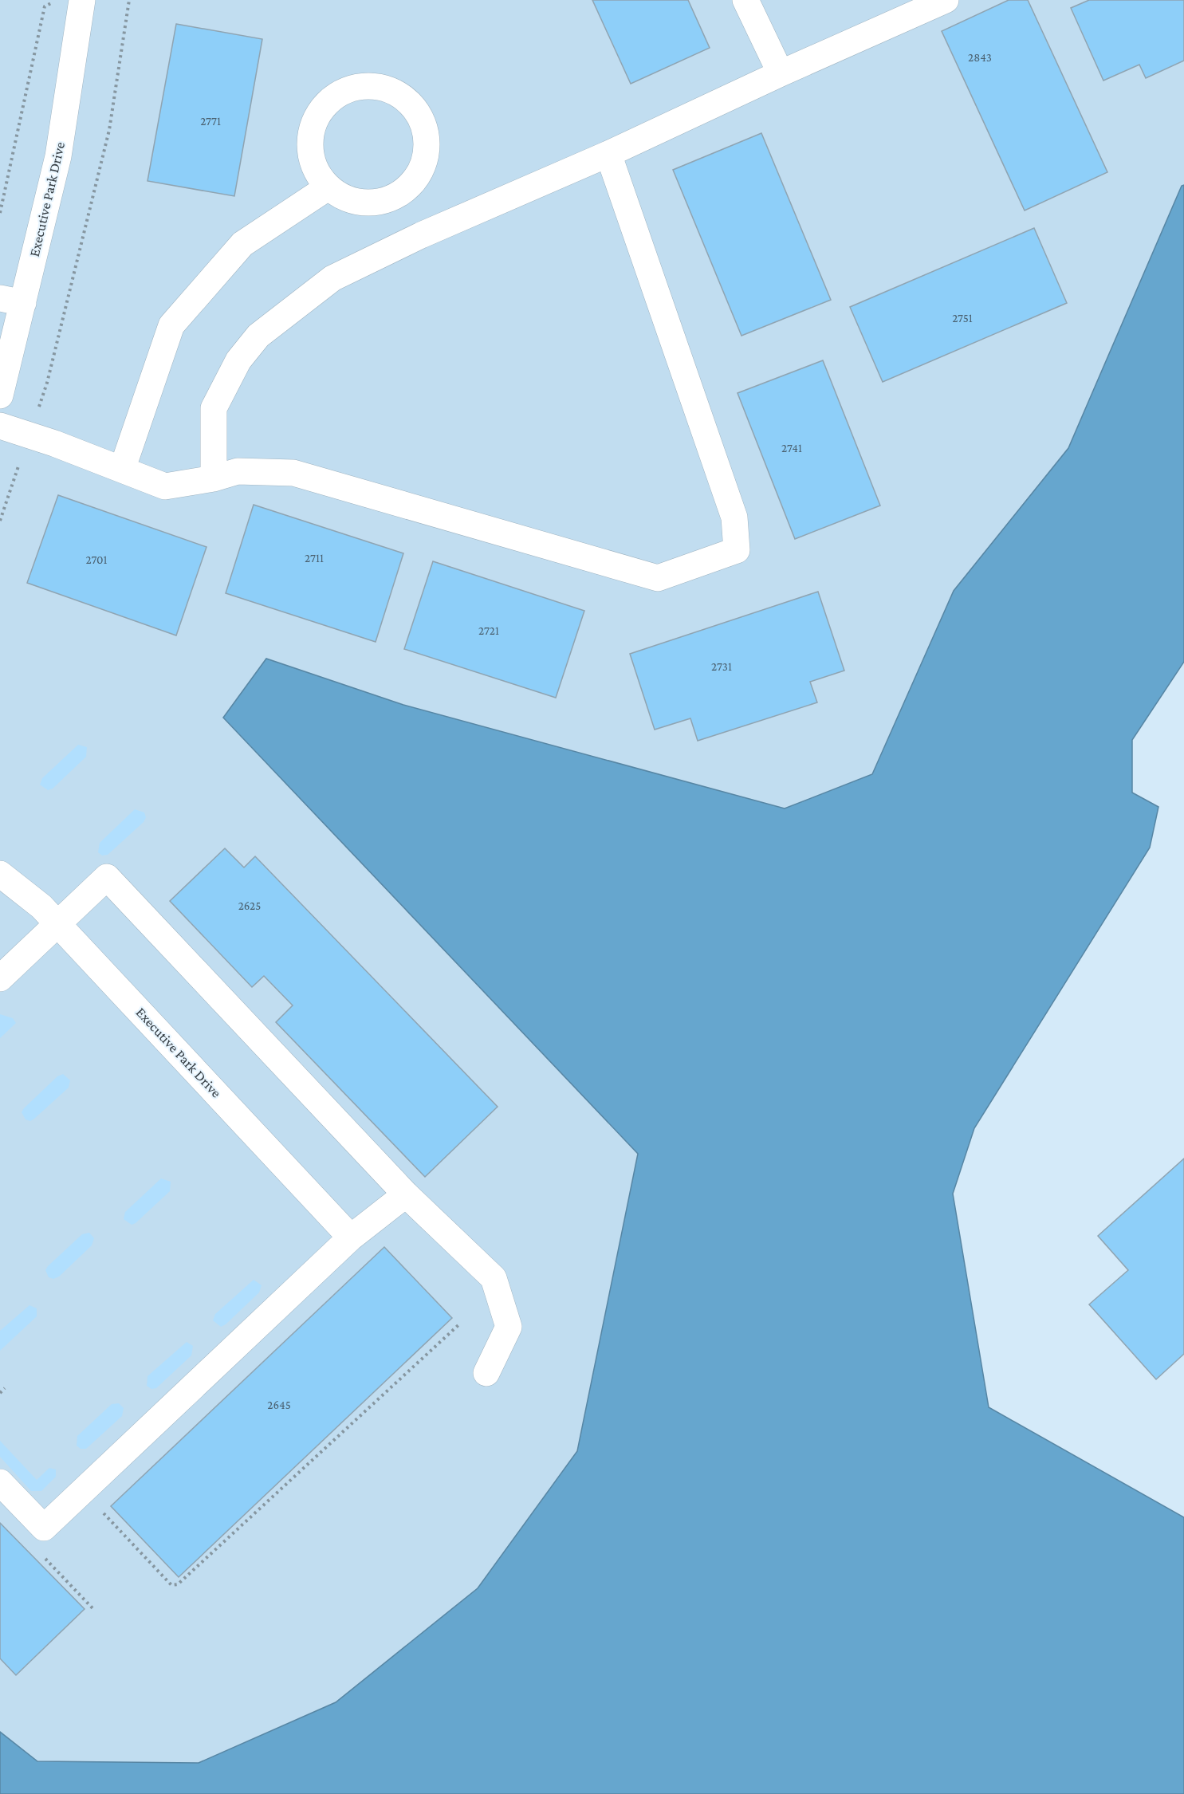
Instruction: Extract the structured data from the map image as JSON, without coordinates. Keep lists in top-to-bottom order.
{
  "streets": {
    "street": ["Executive Park Drive"]
  },
  "house_numbers": [
    "2843",
    "2771",
    "2751",
    "2741",
    "2711",
    "2701",
    "2721",
    "2731",
    "2625",
    "2645"
  ]
}
